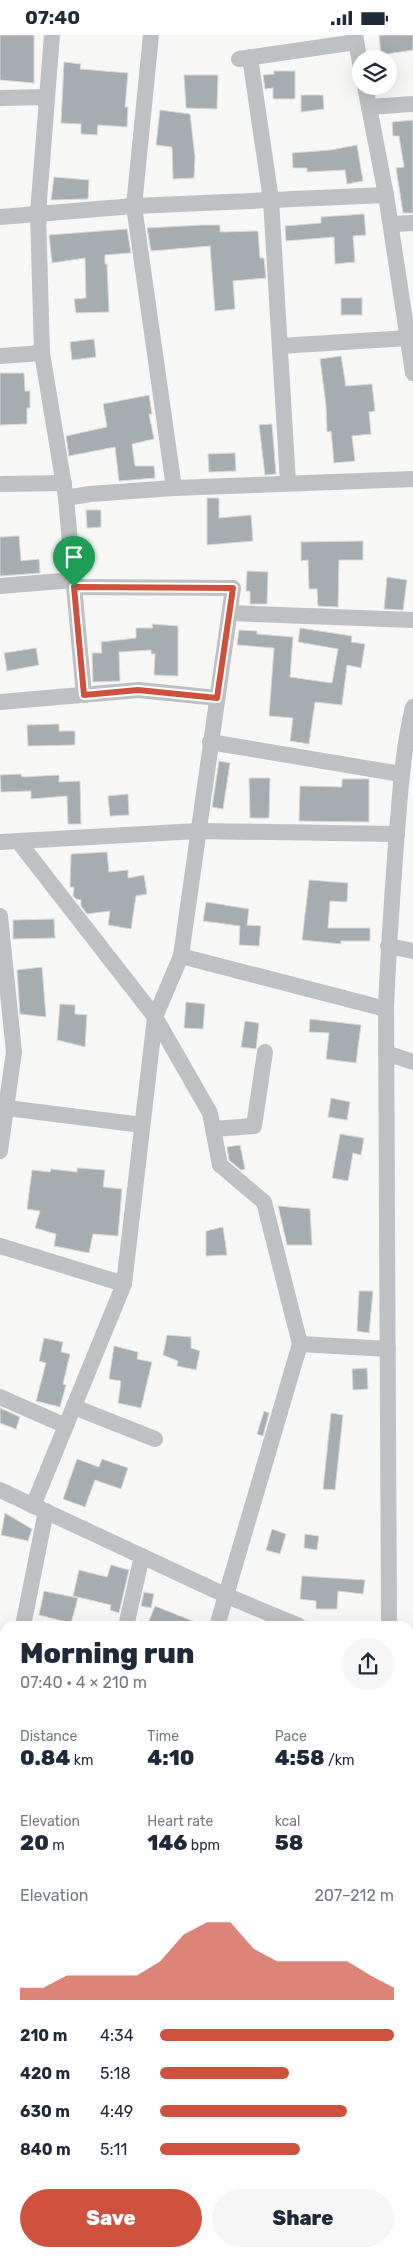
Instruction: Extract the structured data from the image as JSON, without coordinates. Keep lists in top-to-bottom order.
{
  "page": {
    "status": "07:40",
    "heading": ["Morning run", "07:40 · 4 × 210 m"],
    "stats": [
      ["Distance", "0.84 km"],
      ["Time", "4:10"],
      ["Pace", "4:58 /km"],
      ["Elevation", "20 m"],
      ["Heart rate", "146 bpm"],
      ["kcal", "58"]
    ],
    "chart": ["Elevation", "207–212 m"],
    "list": [
      {
        "name": "210 m",
        "note": "4:34"
      },
      {
        "name": "420 m",
        "note": "5:18"
      },
      {
        "name": "630 m",
        "note": "4:49"
      },
      {
        "name": "840 m",
        "note": "5:11"
      }
    ],
    "buttons": ["Save", "Share"]
  }
}
